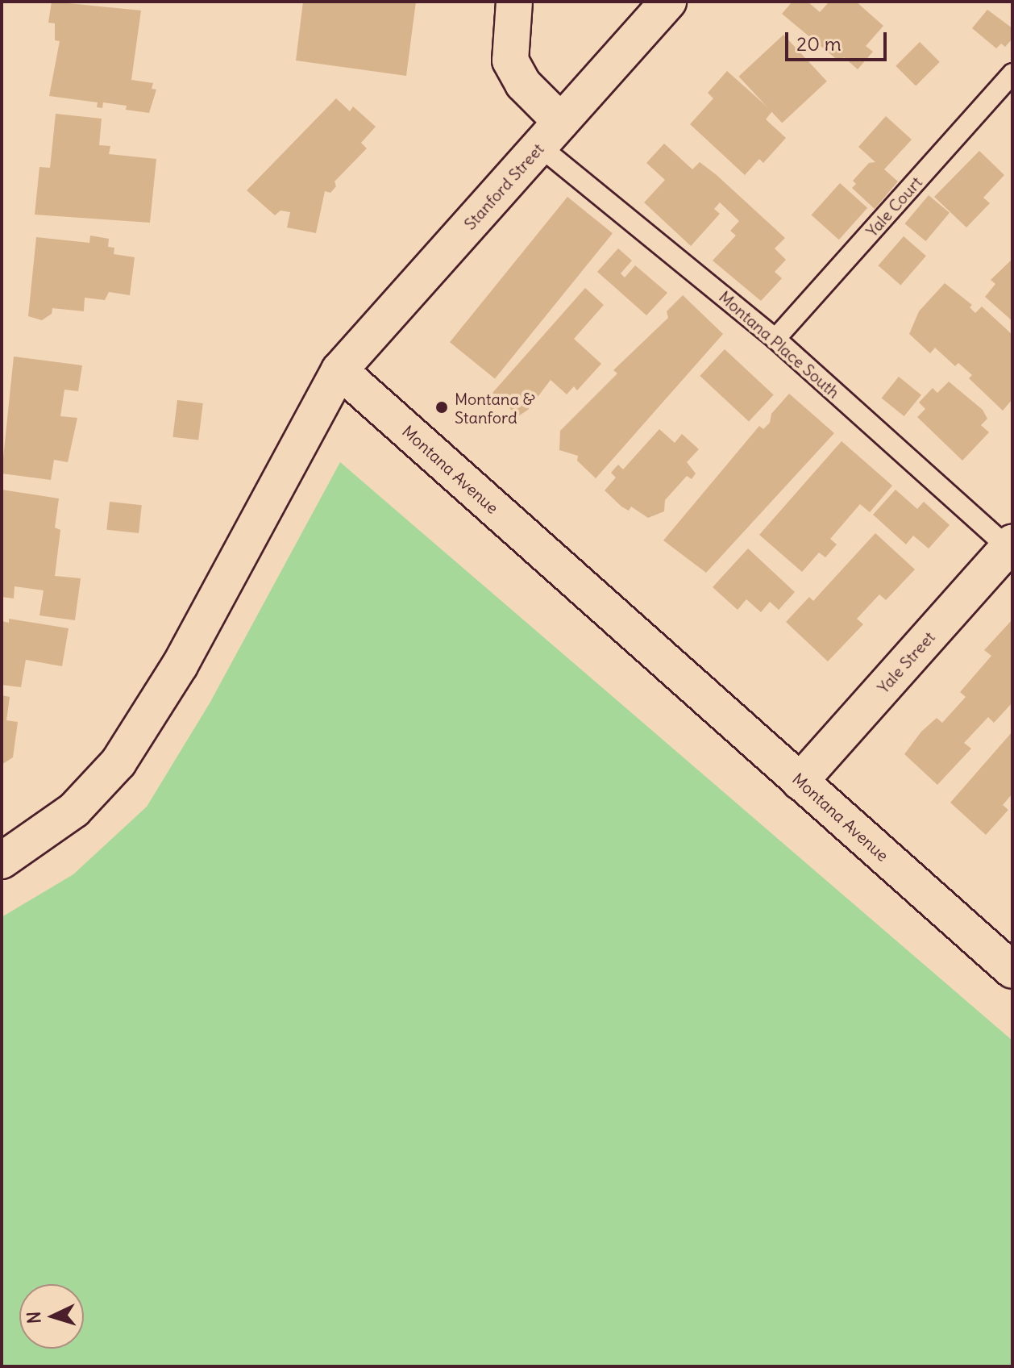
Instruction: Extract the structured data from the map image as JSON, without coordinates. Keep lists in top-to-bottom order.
{
  "streets": {
    "street": ["Stanford Street", "Montana Avenue", "Yale Street"],
    "lane": ["Yale Court", "Montana Place South"]
  },
  "crossings": [
    ["Stanford Street", "Montana Place South"],
    ["Stanford Street", "Montana Avenue"],
    ["Yale Court", "Montana Place South"],
    ["Montana Place South", "Yale Street"],
    ["Montana Avenue", "Yale Street"]
  ],
  "places": ["Montana & Stanford"],
  "scale_bar": "20 m",
  "north": "left"
}
